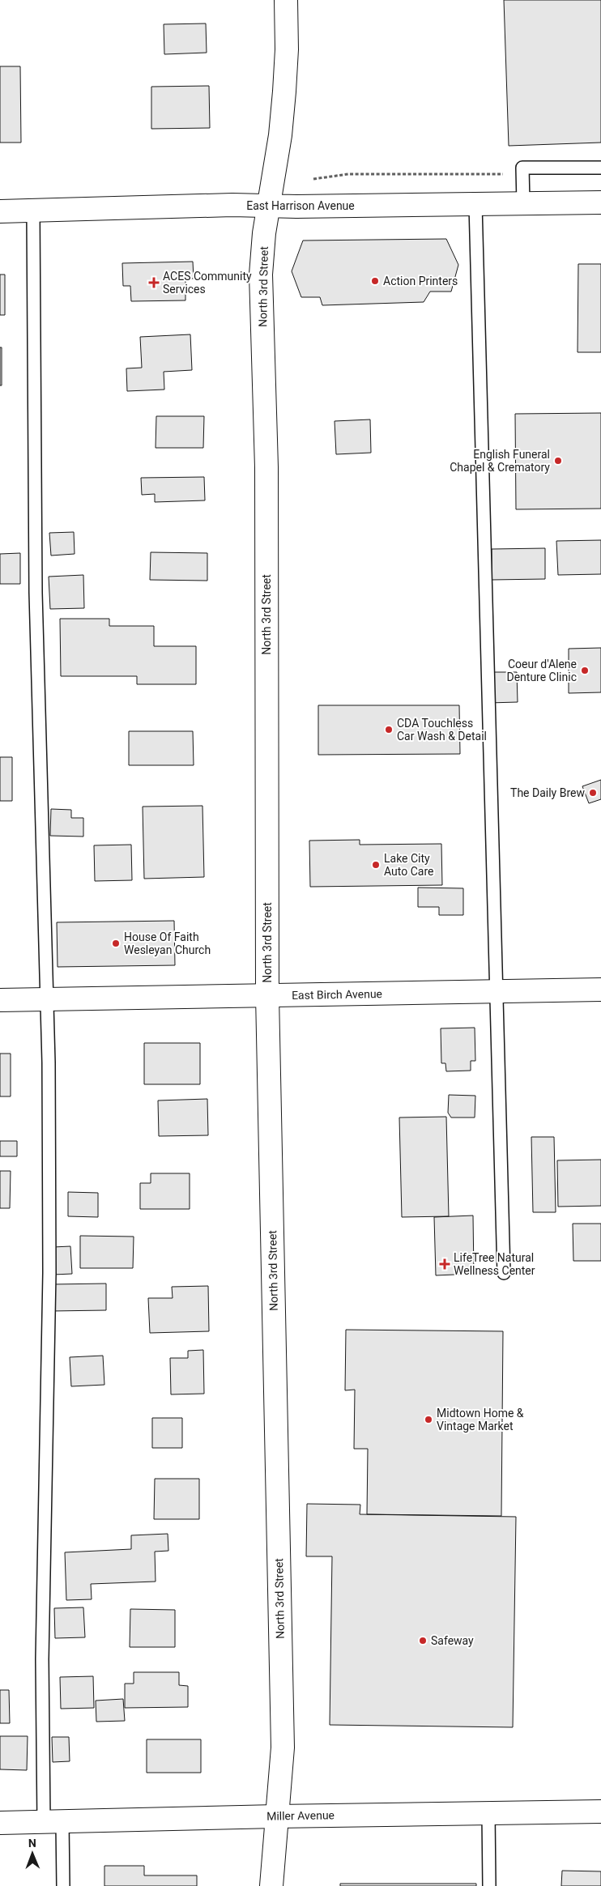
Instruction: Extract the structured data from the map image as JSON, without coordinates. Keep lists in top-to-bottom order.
{
  "streets": {
    "main road": [
      "East Harrison Avenue",
      "North 3rd Street",
      "East Birch Avenue",
      "Miller Avenue"
    ]
  },
  "crossings": [
    ["East Harrison Avenue", "North 3rd Street"],
    ["North 3rd Street", "East Birch Avenue"],
    ["North 3rd Street", "Miller Avenue"]
  ],
  "places": {
    "other": [
      "Action Printers",
      "English Funeral Chapel & Crematory",
      "Coeur d'Alene Denture Clinic",
      "CDA Touchless Car Wash & Detail",
      "The Daily Brew",
      "Lake City Auto Care",
      "House Of Faith Wesleyan Church",
      "Midtown Home & Vintage Market",
      "Safeway"
    ],
    "health": ["ACES Community Services", "LifeTree Natural Wellness Center"]
  },
  "north": "top"
}
